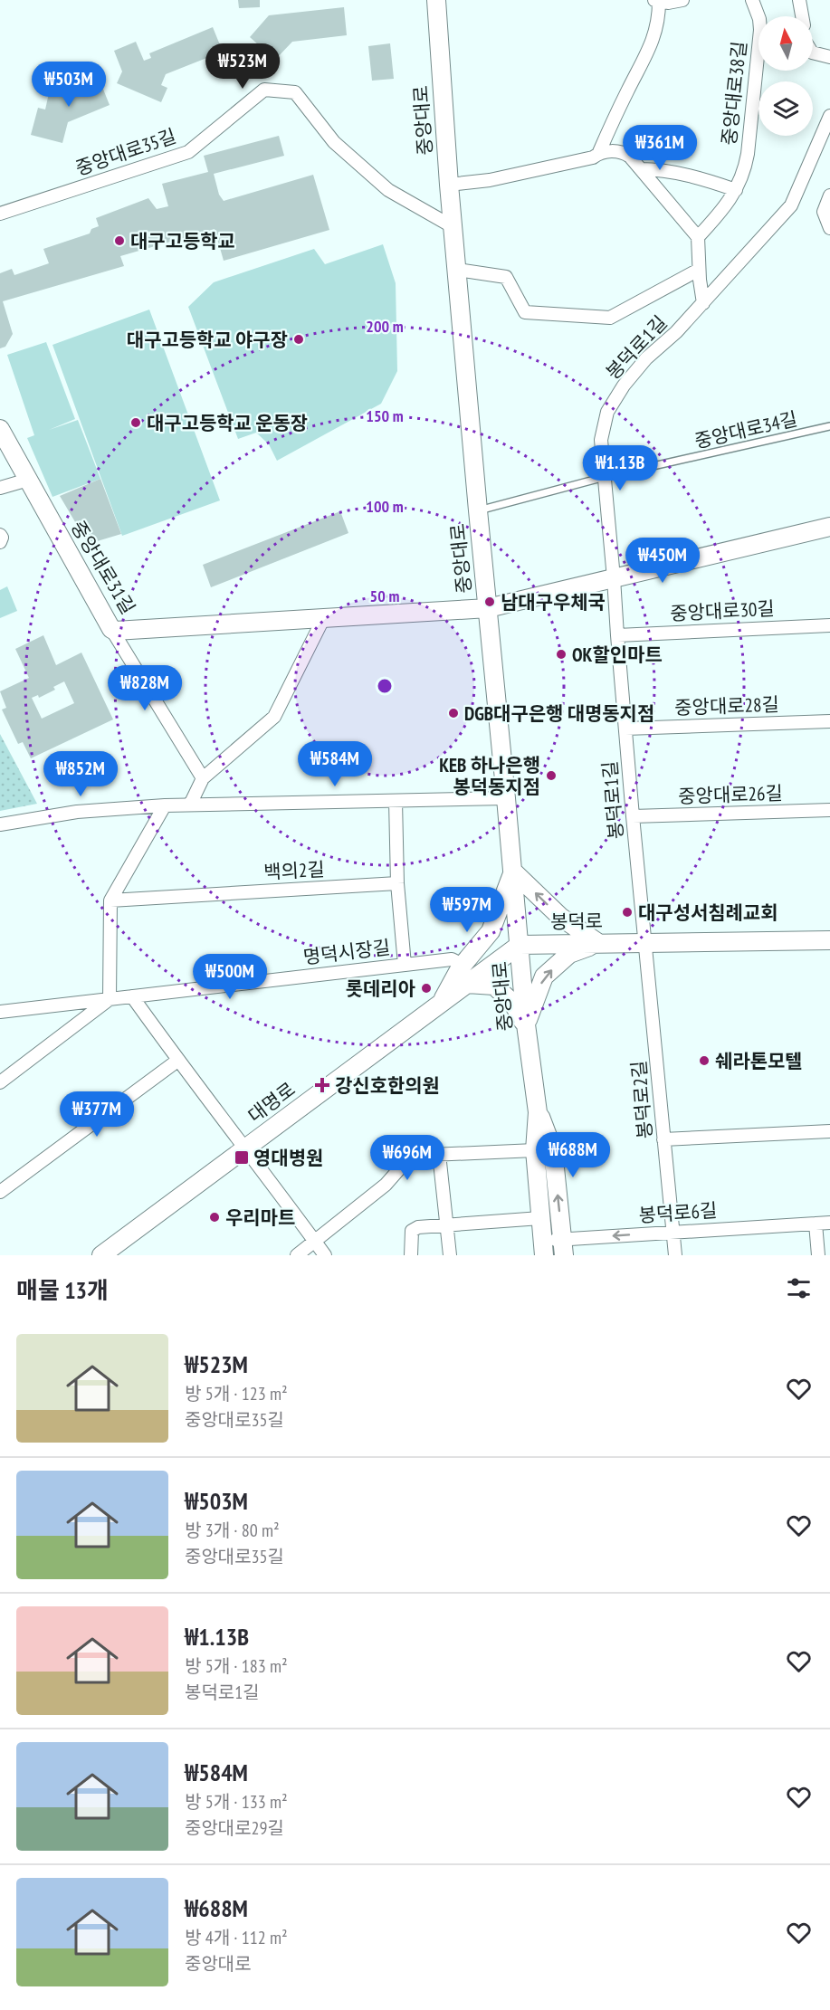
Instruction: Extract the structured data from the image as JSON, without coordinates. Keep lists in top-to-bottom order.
{
  "streets": {
    "main road": [
      "중앙대로",
      "중앙대로31길",
      "봉덕로",
      "대명로"
    ],
    "street": [
      "중앙대로38길",
      "중앙대로35길",
      "봉덕로1길",
      "중앙대로30길",
      "중앙대로28길",
      "중앙대로26길",
      "백의2길",
      "명덕시장길",
      "봉덕로2길",
      "봉덕로6길"
    ],
    "lane": ["중앙대로34길"]
  },
  "crossings": [
    ["중앙대로", "중앙대로35길"],
    ["중앙대로", "중앙대로34길"],
    ["중앙대로", "중앙대로31길"],
    ["중앙대로", "봉덕로"],
    ["중앙대로", "대명로"],
    ["중앙대로", "봉덕로6길"],
    ["봉덕로1길", "중앙대로34길"],
    ["봉덕로1길", "중앙대로31길"],
    ["봉덕로1길", "중앙대로30길"],
    ["봉덕로1길", "중앙대로28길"],
    ["봉덕로1길", "중앙대로26길"],
    ["봉덕로1길", "봉덕로"],
    ["봉덕로1길", "봉덕로2길"],
    ["백의2길", "명덕시장길"],
    ["봉덕로", "봉덕로2길"],
    ["봉덕로", "대명로"],
    ["봉덕로2길", "봉덕로6길"]
  ],
  "one_way": ["봉덕로6길"],
  "places": {
    "other": [
      "대구고등학교",
      "대구고등학교 야구장",
      "대구고등학교 운동장",
      "남대구우체국",
      "OK할인마트",
      "DGB대구은행 대명동지점",
      "KEB 하나은행 봉덕동지점",
      "대구성서침례교회",
      "롯데리아",
      "쉐라톤모텔",
      "우리마트"
    ],
    "health": ["강신호한의원"],
    "transit": ["영대병원"]
  },
  "north": "top",
  "page": {
    "price": [
      "₩523M",
      "₩503M",
      "₩361M",
      "₩1.13B",
      "₩450M",
      "₩828M",
      "₩584M",
      "₩852M",
      "₩597M",
      "₩500M",
      "₩377M",
      "₩688M",
      "₩696M"
    ],
    "heading": "매물 13개",
    "list": [
      {
        "name": "₩523M",
        "note": "방 5개 · 123 m² · 중앙대로35길"
      },
      {
        "name": "₩503M",
        "note": "방 3개 · 80 m² · 중앙대로35길"
      },
      {
        "name": "₩1.13B",
        "note": "방 5개 · 183 m² · 봉덕로1길"
      },
      {
        "name": "₩584M",
        "note": "방 5개 · 133 m² · 중앙대로29길"
      },
      {
        "name": "₩688M",
        "note": "방 4개 · 112 m² · 중앙대로"
      }
    ]
  },
  "rings": [
    "200 m",
    "150 m",
    "100 m",
    "50 m"
  ]
}
